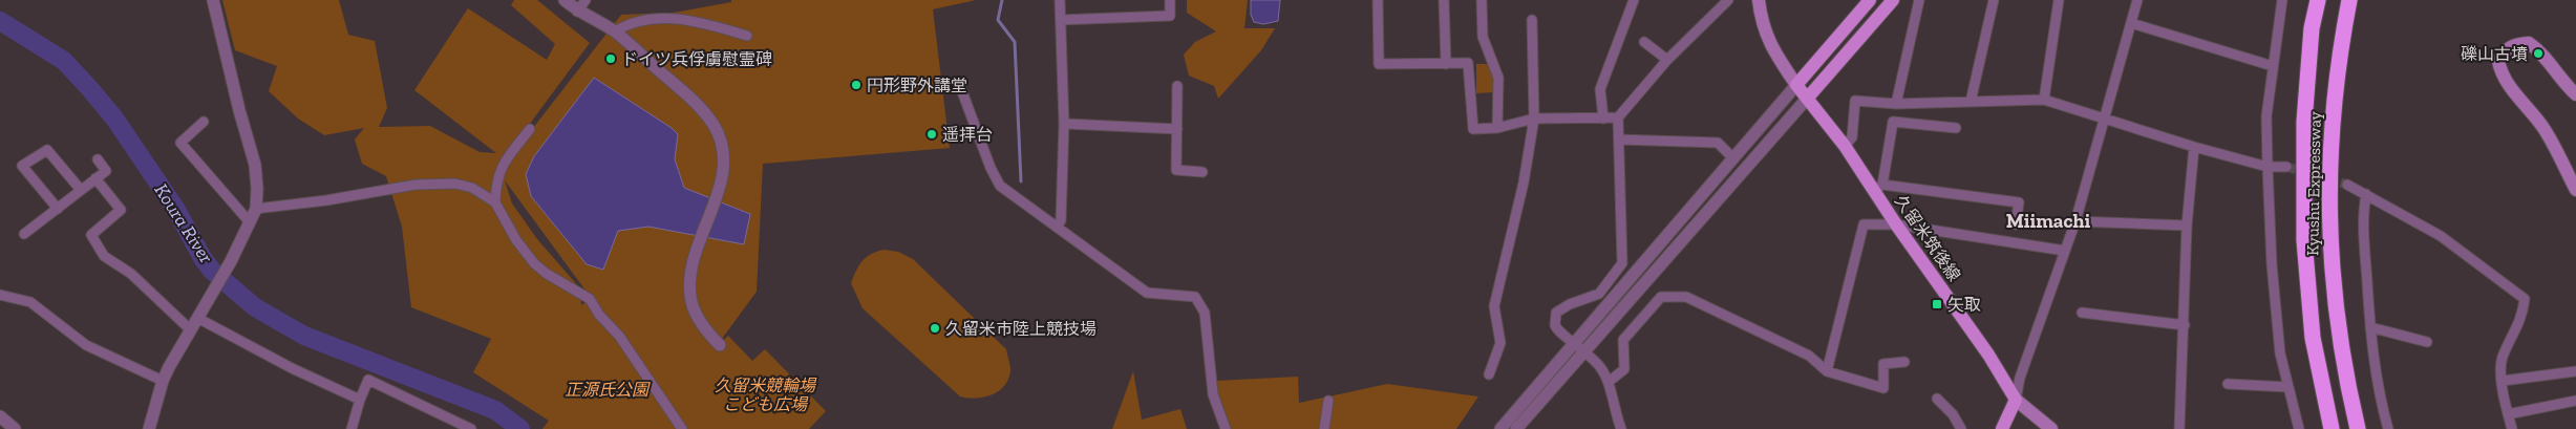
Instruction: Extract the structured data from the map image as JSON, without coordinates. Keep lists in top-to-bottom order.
{
  "streets": {
    "highway": ["Kyushu Expressway"],
    "main road": ["久留米筑後線"]
  },
  "districts": ["Miimachi"],
  "water": ["Koura River"],
  "parks": ["久留米競輪場 こども広場", "正源氏公園"],
  "places": {
    "other": [
      "礫山古墳",
      "ドイツ兵俘虜慰霊碑",
      "円形野外講堂",
      "遥拝台",
      "久留米市陸上競技場"
    ],
    "transit": ["矢取"]
  }
}
